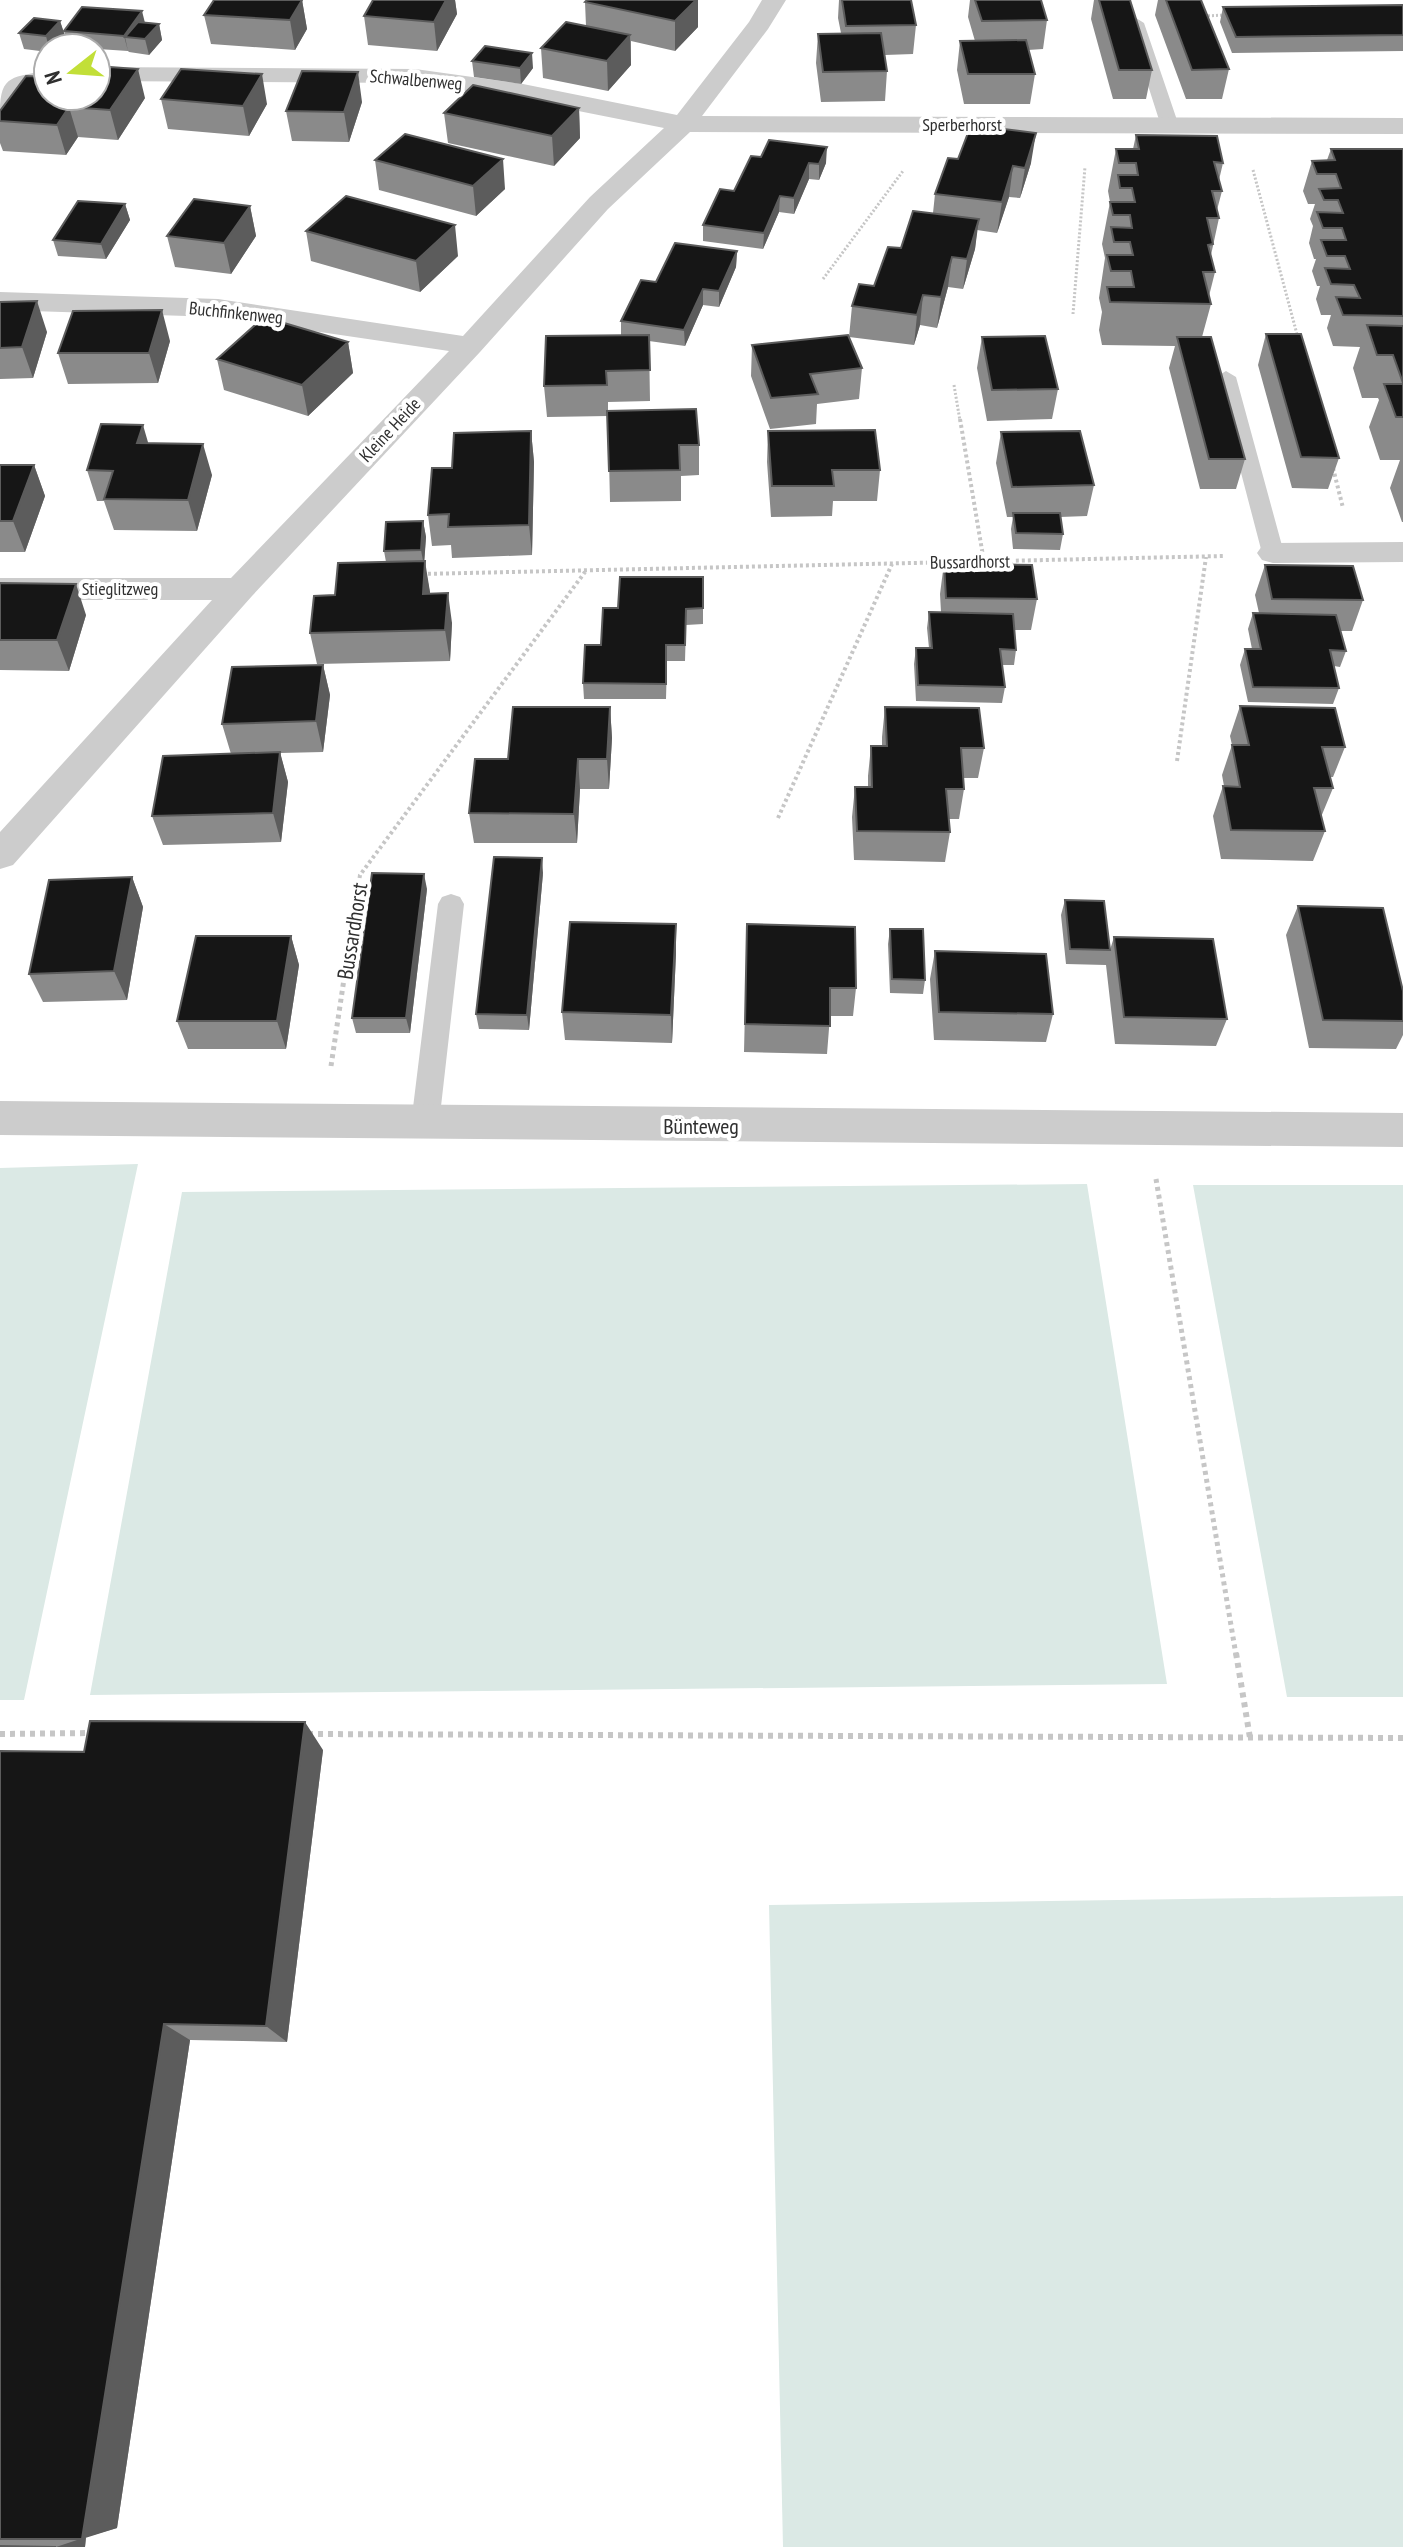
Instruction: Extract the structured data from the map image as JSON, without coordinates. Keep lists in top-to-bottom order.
{
  "streets": {
    "street": [
      "Schwalbenweg",
      "Sperberhorst",
      "Buchfinkenweg",
      "Kleine Heide",
      "Stieglitzweg",
      "Bünteweg"
    ],
    "path": ["Bussardhorst"]
  },
  "crossings": [
    ["Schwalbenweg", "Sperberhorst"],
    ["Schwalbenweg", "Kleine Heide"],
    ["Sperberhorst", "Kleine Heide"],
    ["Buchfinkenweg", "Kleine Heide"],
    ["Kleine Heide", "Stieglitzweg"],
    ["Bussardhorst", "Bünteweg"]
  ],
  "north": "left"
}
